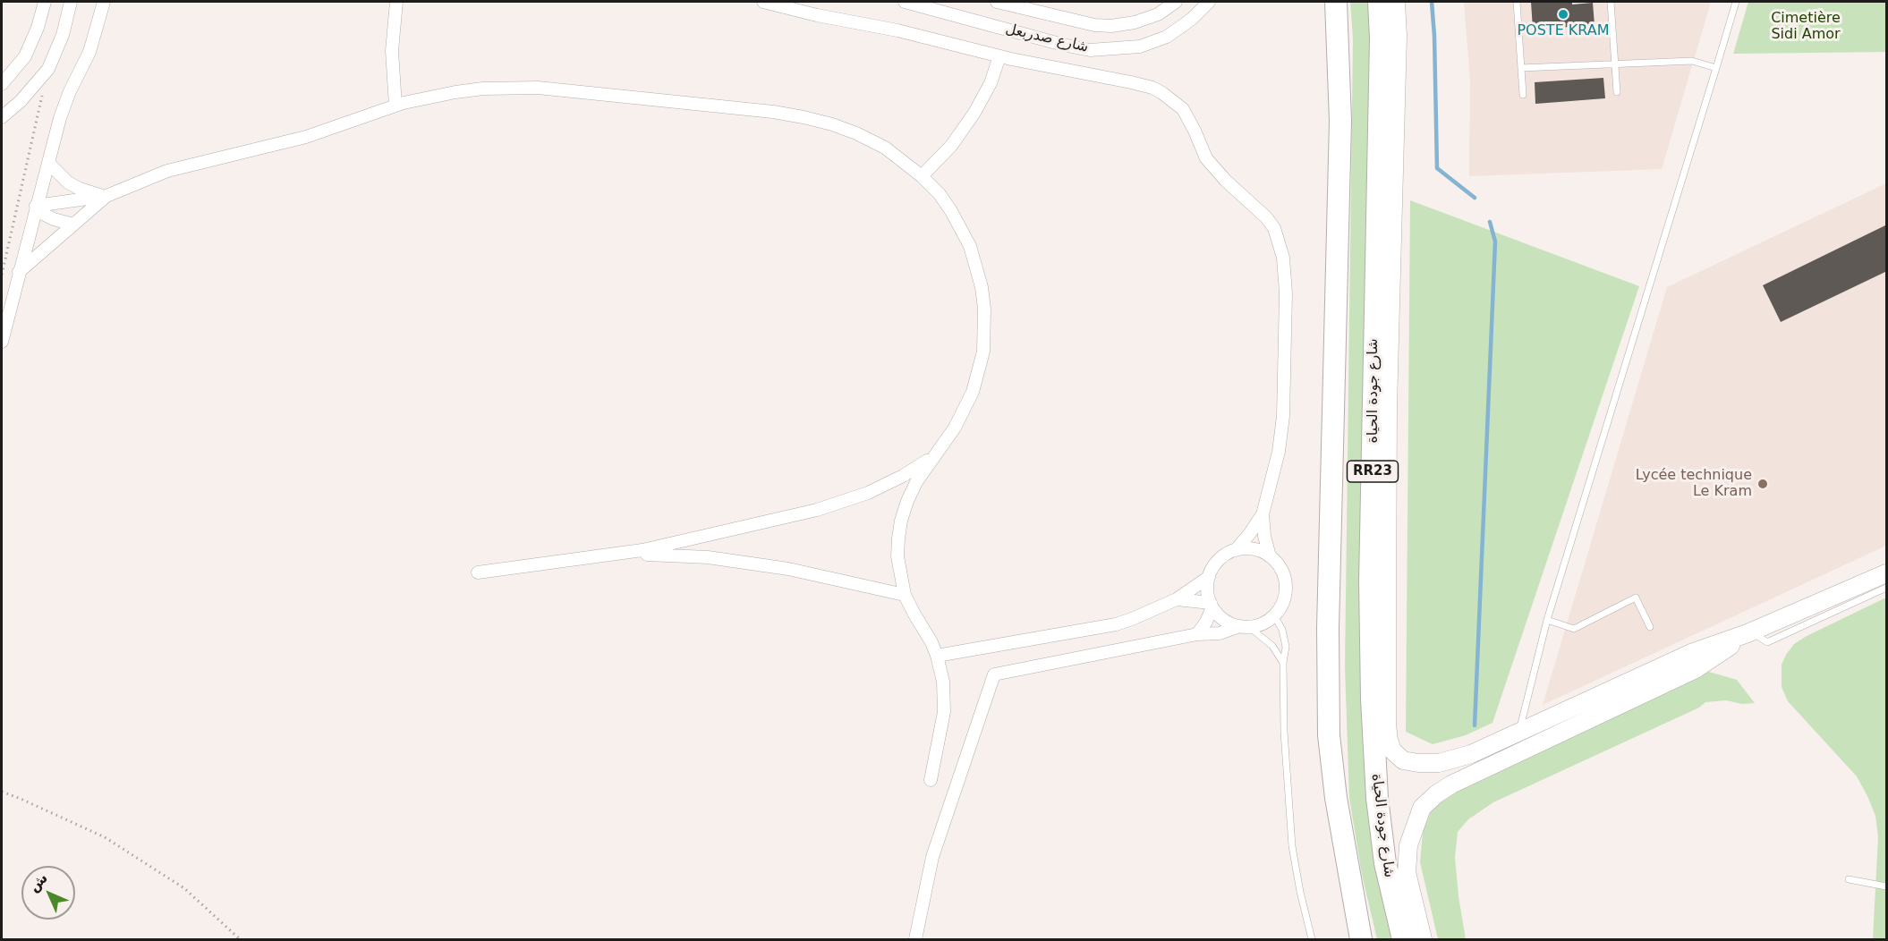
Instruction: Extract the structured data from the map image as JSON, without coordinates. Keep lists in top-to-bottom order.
{
  "streets": {
    "highway": ["شارع جودة الحياة", "RR23"],
    "street": ["شارع صدربعل"]
  },
  "parks": ["Cimetière Sidi Amor"],
  "places": ["POSTE KRAM", "Lycée technique Le Kram"],
  "north": "top left"
}
